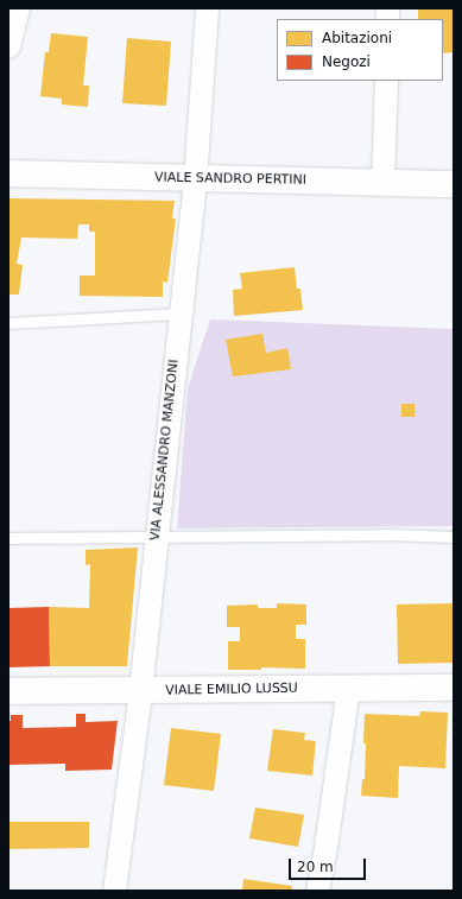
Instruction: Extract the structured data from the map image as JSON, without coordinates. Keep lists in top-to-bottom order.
{
  "streets": {
    "street": ["VIALE SANDRO PERTINI", "VIA ALESSANDRO MANZONI", "VIALE EMILIO LUSSU"]
  },
  "crossings": [
    ["VIALE SANDRO PERTINI", "VIA ALESSANDRO MANZONI"],
    ["VIA ALESSANDRO MANZONI", "VIALE EMILIO LUSSU"]
  ],
  "legend": ["Abitazioni", "Negozi"],
  "scale_bar": "20 m"
}
